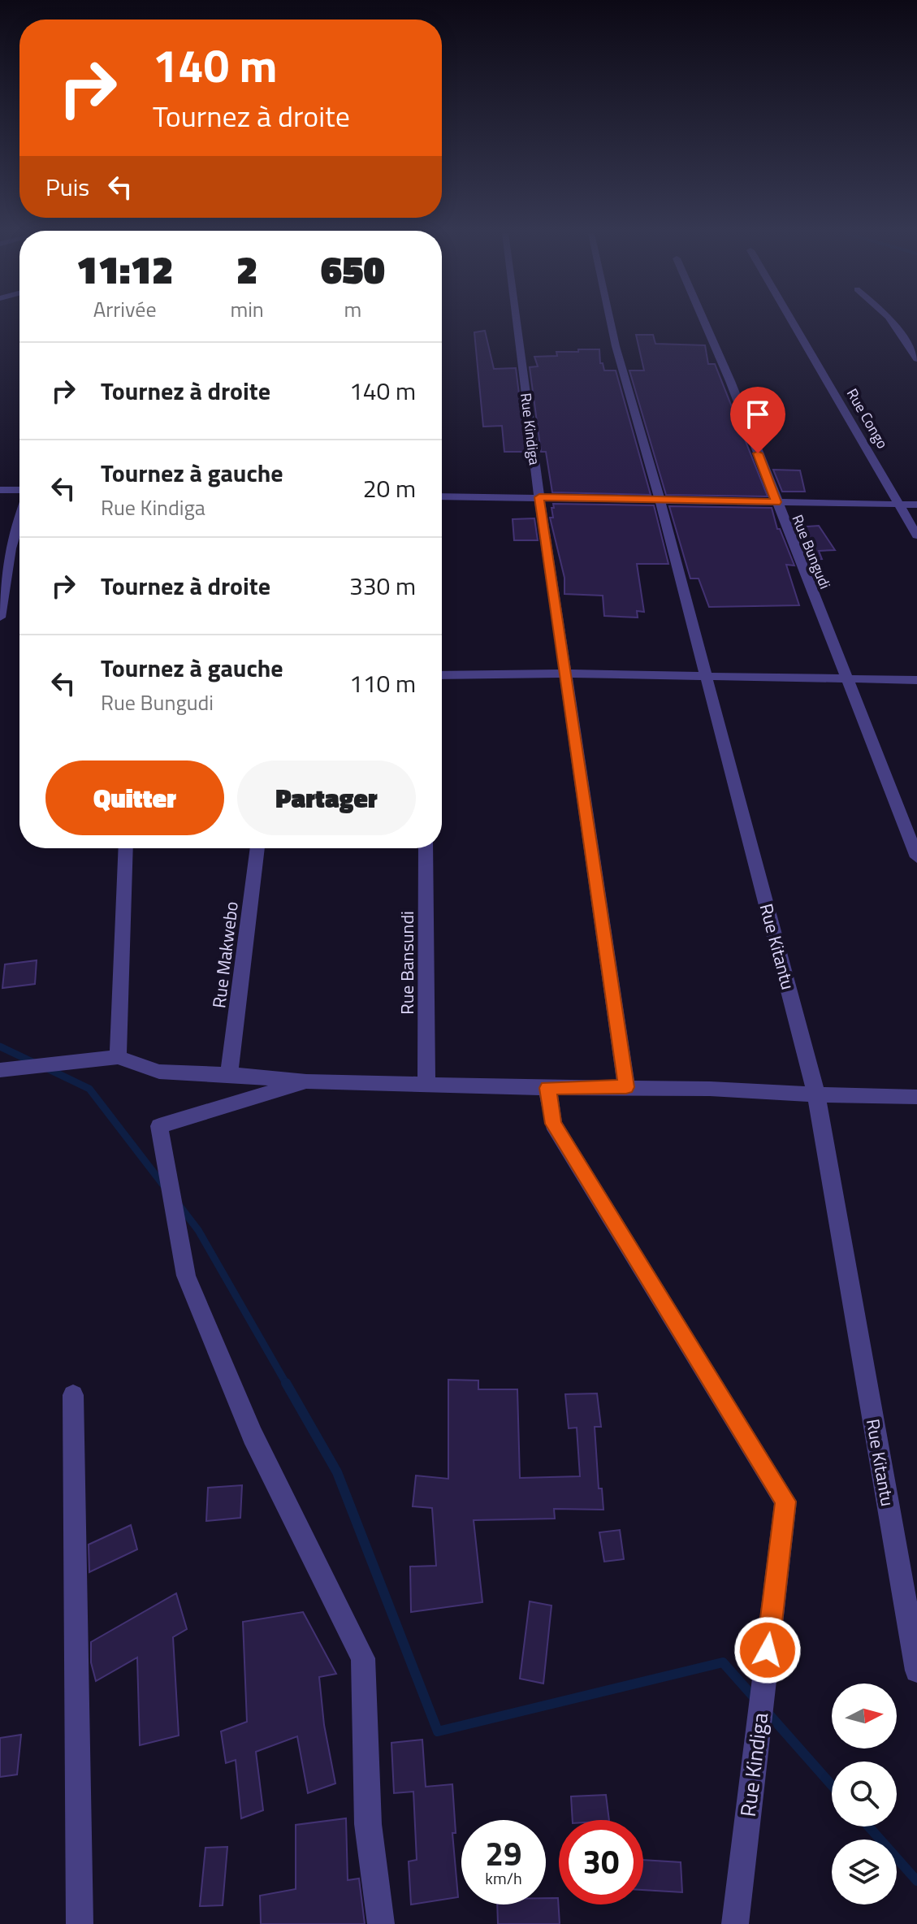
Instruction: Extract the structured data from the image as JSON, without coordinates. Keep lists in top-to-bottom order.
{
  "streets": {
    "street": [
      "Rue Congo",
      "Rue Kindiga",
      "Rue Bungudi",
      "Rue Kitantu",
      "Rue Makwebo",
      "Rue Bansundi"
    ]
  },
  "north": "right",
  "page": {
    "turn": ["140 m", "Tournez à droite"],
    "then": "Puis",
    "eta": [
      "11:12",
      "Arrivée",
      "2",
      "min",
      "650",
      "m"
    ],
    "list": [
      {
        "name": "Tournez à droite",
        "value": "140 m"
      },
      {
        "name": "Tournez à gauche",
        "note": "Rue Kindiga",
        "value": "20 m"
      },
      {
        "name": "Tournez à droite",
        "value": "330 m"
      },
      {
        "name": "Tournez à gauche",
        "note": "Rue Bungudi",
        "value": "110 m"
      }
    ],
    "buttons": ["Quitter", "Partager"],
    "speed": "29 km/h",
    "limit": "30"
  }
}
